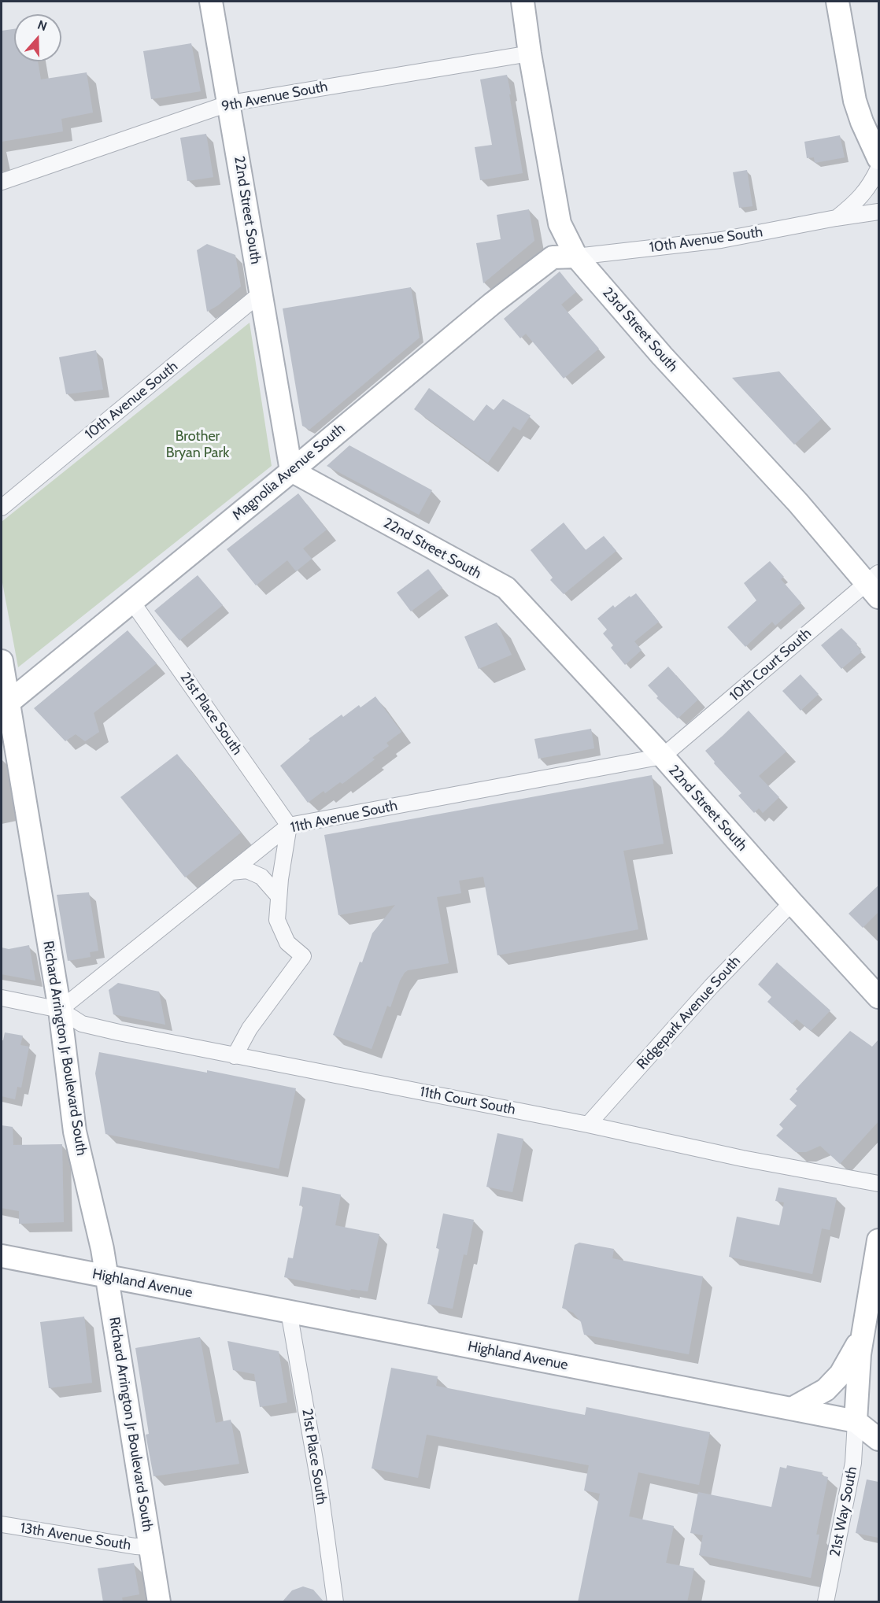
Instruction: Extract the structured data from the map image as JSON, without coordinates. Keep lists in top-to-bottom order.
{
  "streets": {
    "street": [
      "9th Avenue South",
      "22nd Street South",
      "10th Avenue South",
      "23rd Street South",
      "Magnolia Avenue South",
      "10th Court South",
      "21st Place South",
      "11th Avenue South",
      "Ridgepark Avenue South",
      "Richard Arrington Jr Boulevard South",
      "11th Court South",
      "Highland Avenue",
      "21st Way South",
      "13th Avenue South"
    ]
  },
  "crossings": [
    ["9th Avenue South", "22nd Street South"],
    ["9th Avenue South", "23rd Street South"],
    ["22nd Street South", "10th Avenue South"],
    ["22nd Street South", "Magnolia Avenue South"],
    ["22nd Street South", "10th Court South"],
    ["22nd Street South", "11th Avenue South"],
    ["22nd Street South", "Ridgepark Avenue South"],
    ["10th Avenue South", "23rd Street South"],
    ["10th Avenue South", "Magnolia Avenue South"],
    ["23rd Street South", "Magnolia Avenue South"],
    ["23rd Street South", "10th Court South"],
    ["Magnolia Avenue South", "21st Place South"],
    ["Magnolia Avenue South", "Richard Arrington Jr Boulevard South"],
    ["10th Court South", "11th Avenue South"],
    ["21st Place South", "11th Avenue South"],
    ["21st Place South", "Highland Avenue"],
    ["11th Avenue South", "Richard Arrington Jr Boulevard South"],
    ["11th Avenue South", "11th Court South"],
    ["Ridgepark Avenue South", "11th Court South"],
    ["Richard Arrington Jr Boulevard South", "11th Court South"],
    ["Richard Arrington Jr Boulevard South", "Highland Avenue"],
    ["Richard Arrington Jr Boulevard South", "13th Avenue South"],
    ["Highland Avenue", "21st Way South"]
  ],
  "parks": ["Brother Bryan Park"],
  "north": "top"
}
